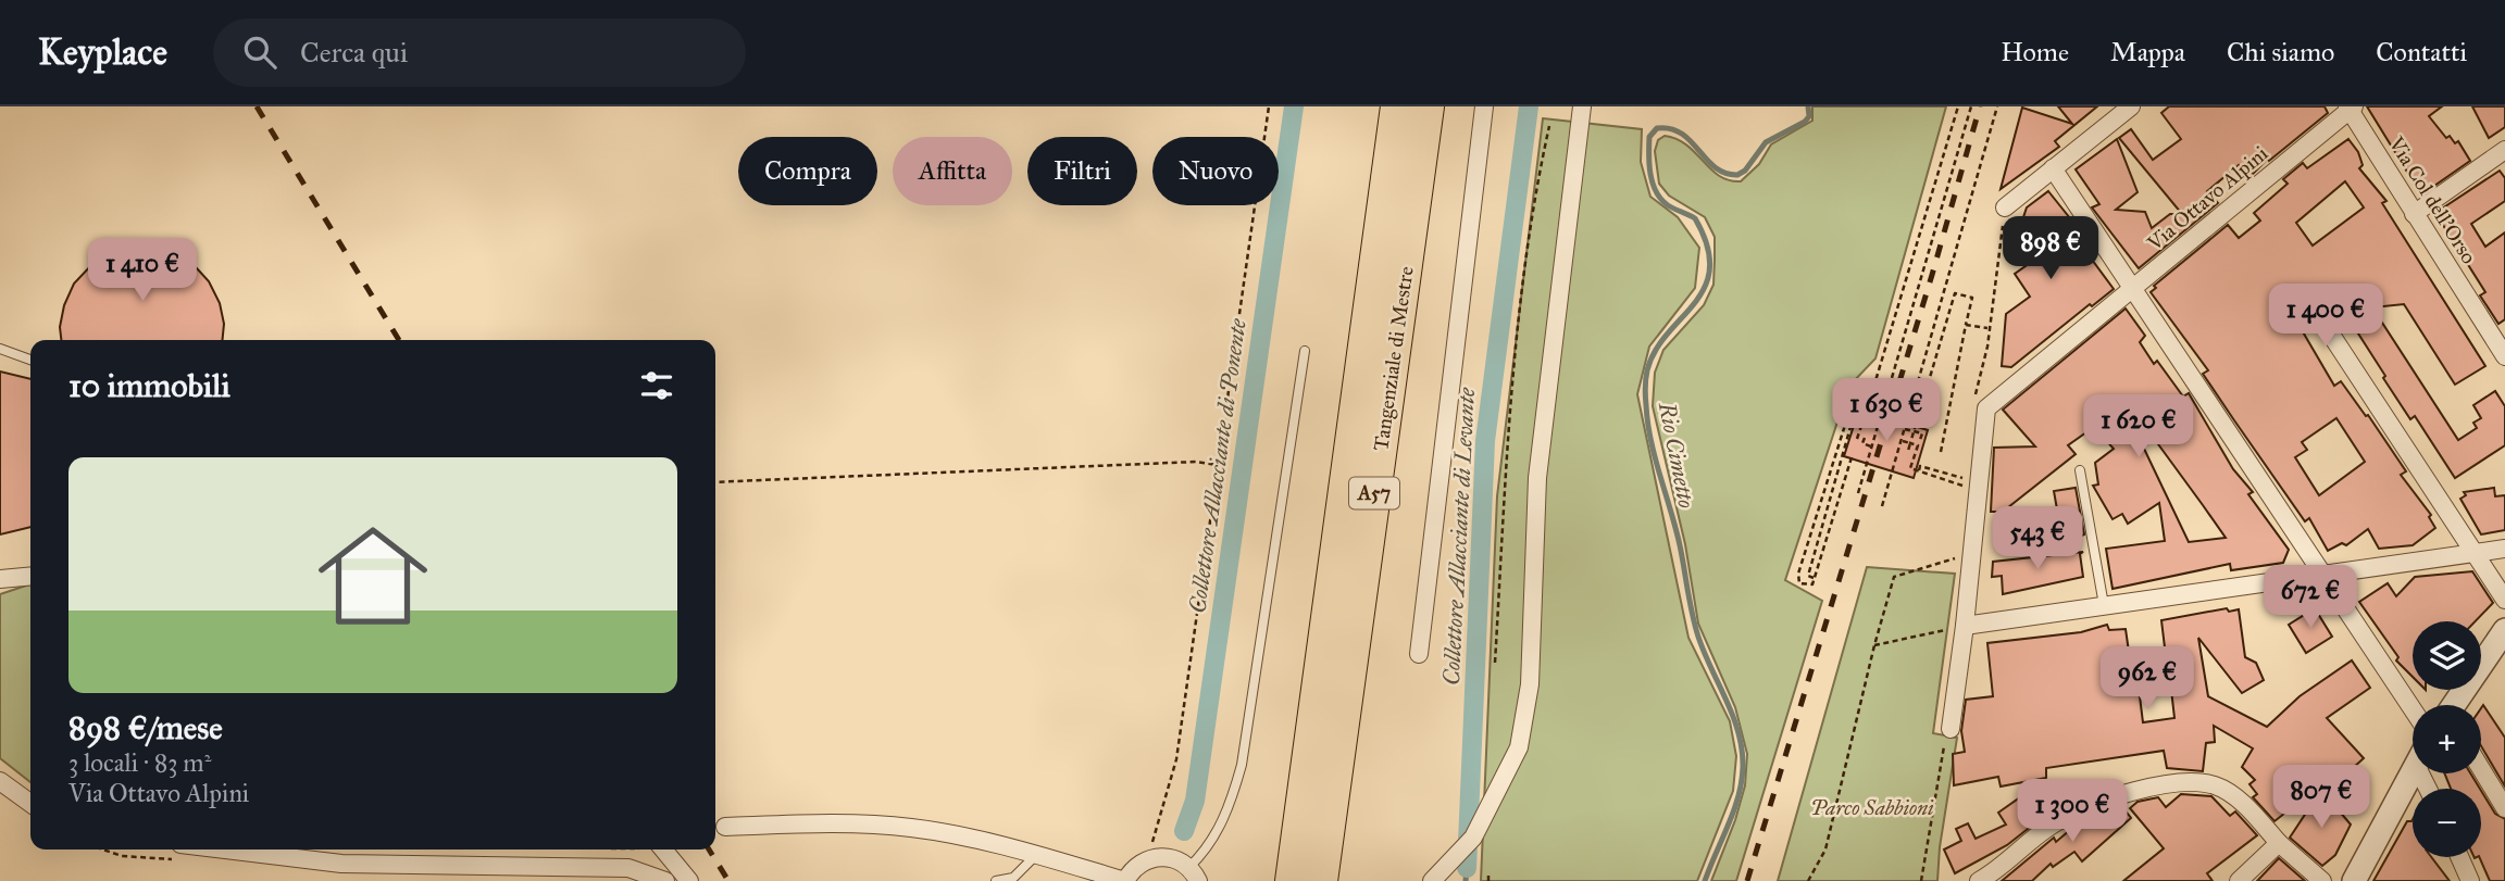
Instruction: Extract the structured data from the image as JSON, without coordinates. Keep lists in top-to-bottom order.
{
  "streets": {
    "highway": ["Tangenziale di Mestre", "A57"],
    "street": ["Via Ottavo Alpini", "Via Col dell'Orso"]
  },
  "crossings": [
    ["Via Ottavo Alpini", "Via Col dell'Orso"]
  ],
  "water": ["Rio Cimetto", "Collettore Allacciante di Ponente", "Collettore Allacciante di Levante"],
  "parks": ["Parco Sabbioni"],
  "page": {
    "header": "Keyplace",
    "search": "Cerca qui",
    "nav": [
      "Home",
      "Mappa",
      "Chi siamo",
      "Contatti"
    ],
    "chip": [
      "Compra",
      "Affitta",
      "Filtri",
      "Nuovo"
    ],
    "price": [
      "898 €",
      "1 410 €",
      "1 400 €",
      "1 630 €",
      "1 620 €",
      "543 €",
      "672 €",
      "962 €",
      "807 €",
      "1 300 €"
    ],
    "heading": "10 immobili",
    "list": [
      {
        "name": "898 €/mese",
        "note": "3 locali · 83 m² · Via Ottavo Alpini"
      }
    ],
    "map_buttons": ["+", "−"]
  }
}
